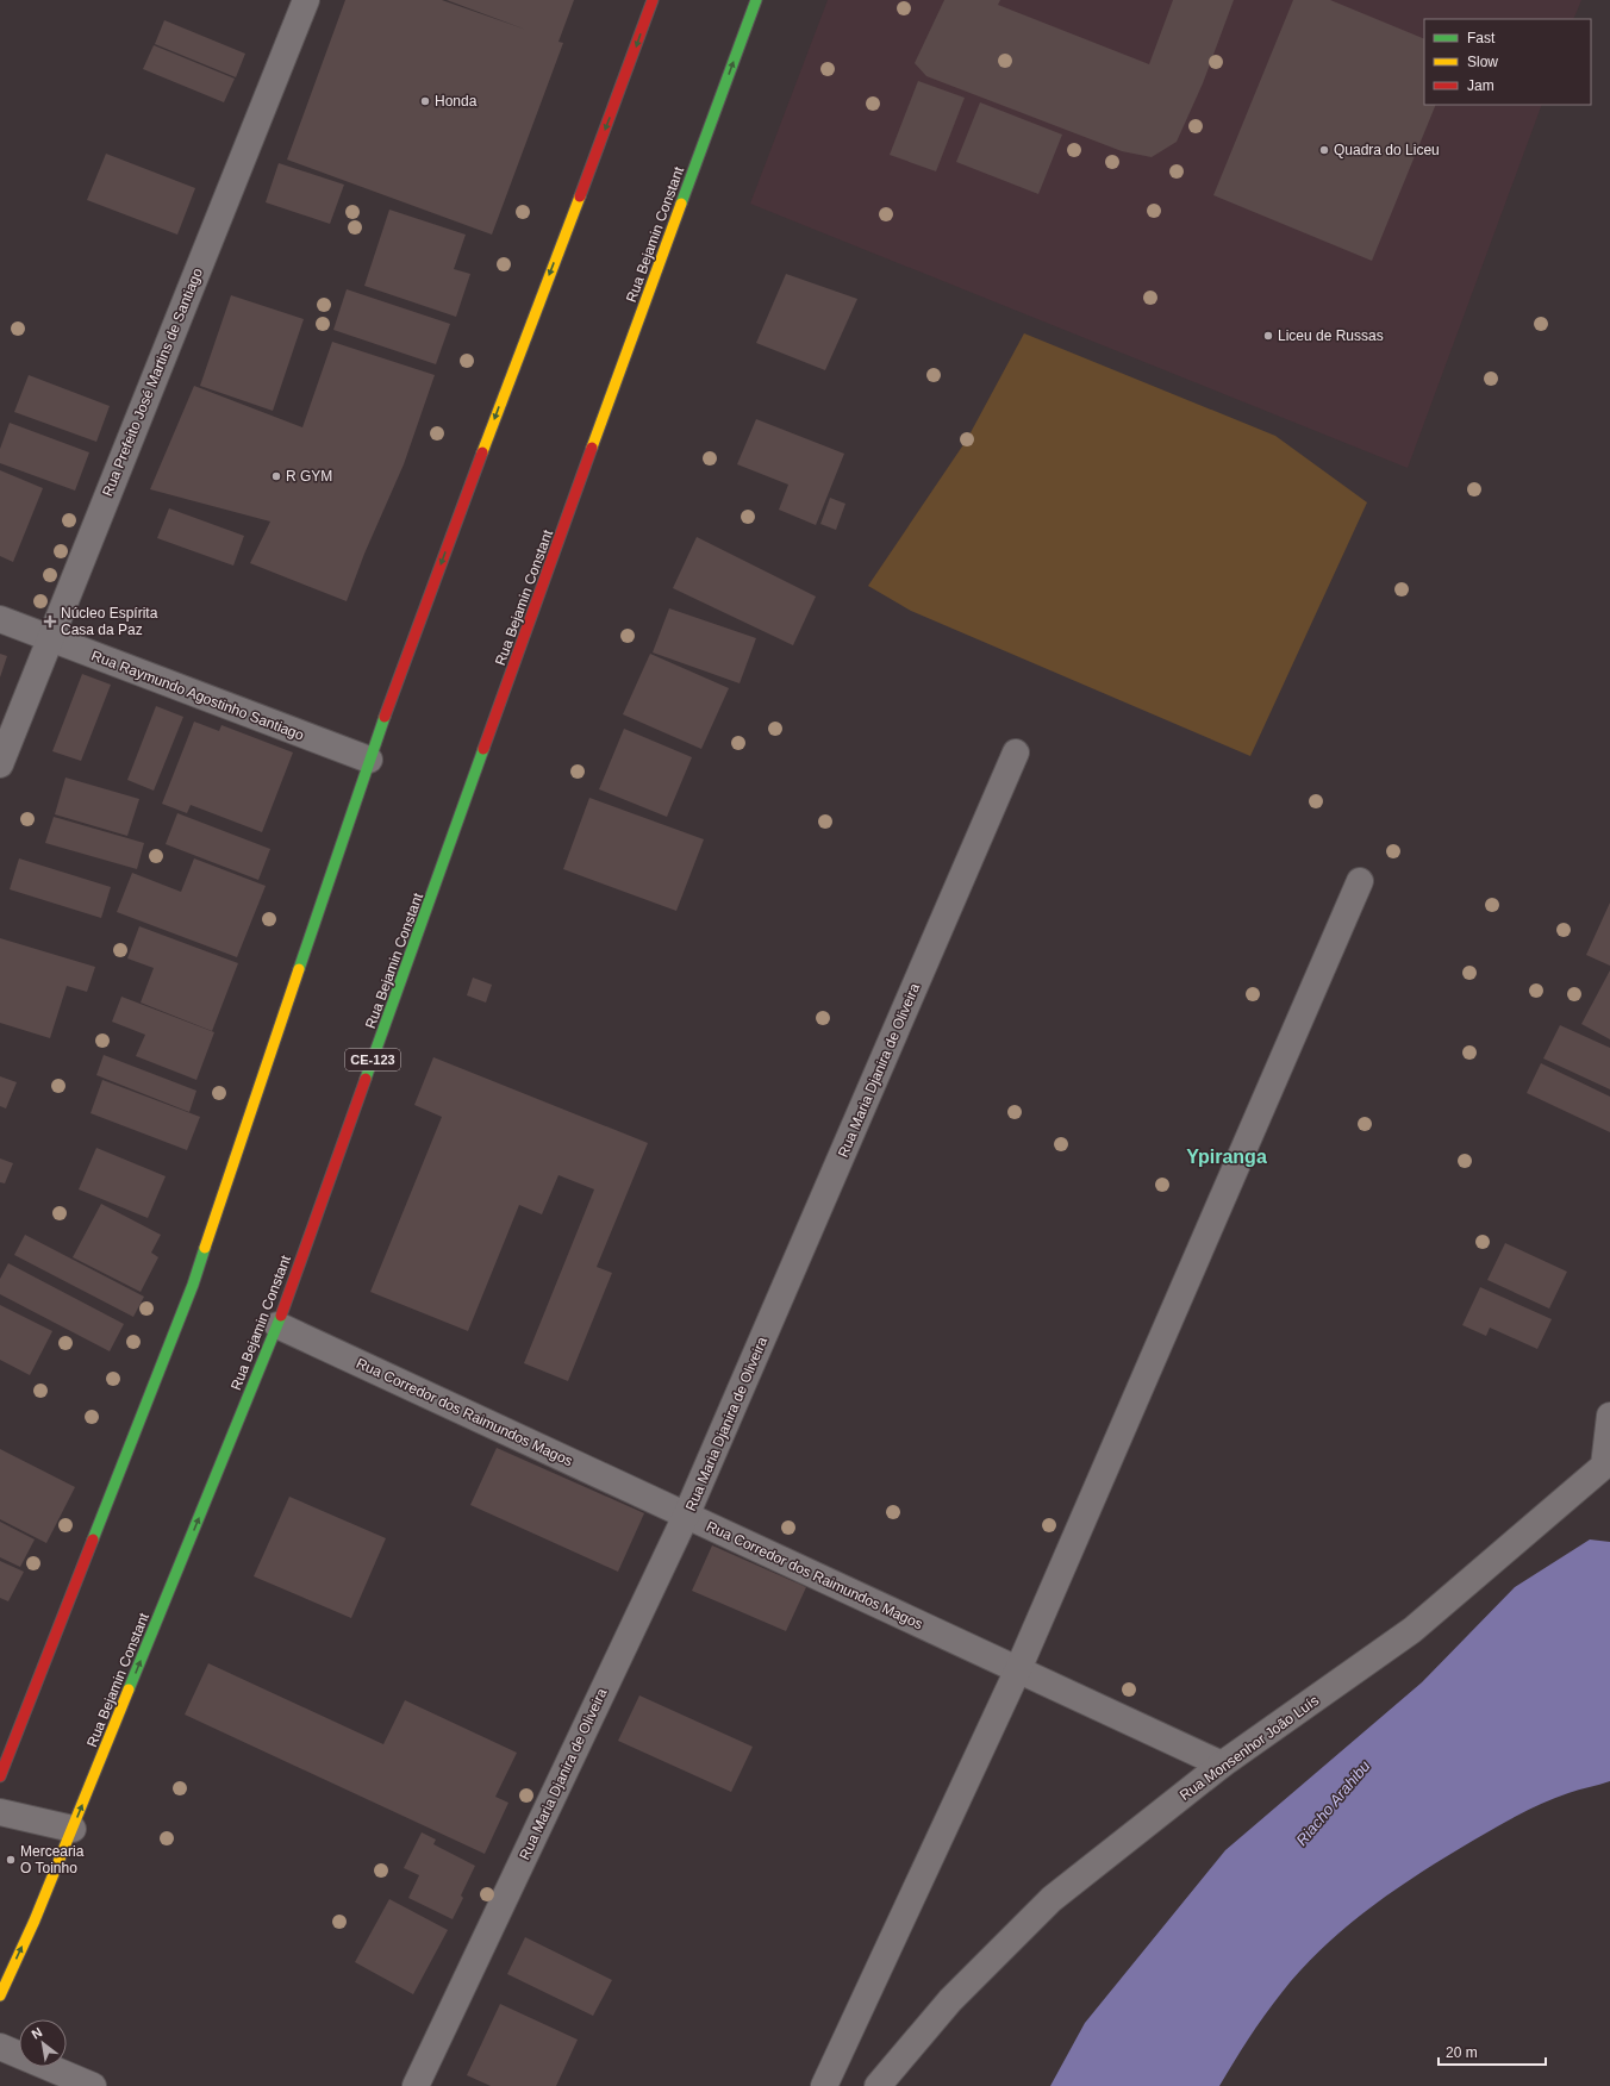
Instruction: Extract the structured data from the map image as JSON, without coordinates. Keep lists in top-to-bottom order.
{
  "streets": {
    "main road": ["Rua Bejamin Constant", "CE-123"],
    "street": [
      "Rua Prefeito José Martins de Santiago",
      "Rua Raymundo Agostinho Santiago",
      "Rua Maria Djanira de Oliveira",
      "Rua Corredor dos Raimundos Magos",
      "Rua Monsenhor João Luís"
    ]
  },
  "crossings": [
    ["Rua Bejamin Constant", "Rua Corredor dos Raimundos Magos"],
    ["Rua Prefeito José Martins de Santiago", "Rua Raymundo Agostinho Santiago"],
    ["Rua Maria Djanira de Oliveira", "Rua Corredor dos Raimundos Magos"],
    ["Rua Corredor dos Raimundos Magos", "Rua Monsenhor João Luís"]
  ],
  "districts": ["Ypiranga"],
  "water": ["Riacho Arahibu"],
  "places": {
    "other": [
      "Honda",
      "Quadra do Liceu",
      "Liceu de Russas",
      "R GYM",
      "Mercearia O Toinho"
    ],
    "health": ["Núcleo Espírita Casa da Paz"]
  },
  "legend": ["Fast", "Slow", "Jam"],
  "scale_bar": "20 m",
  "north": "top left"
}
